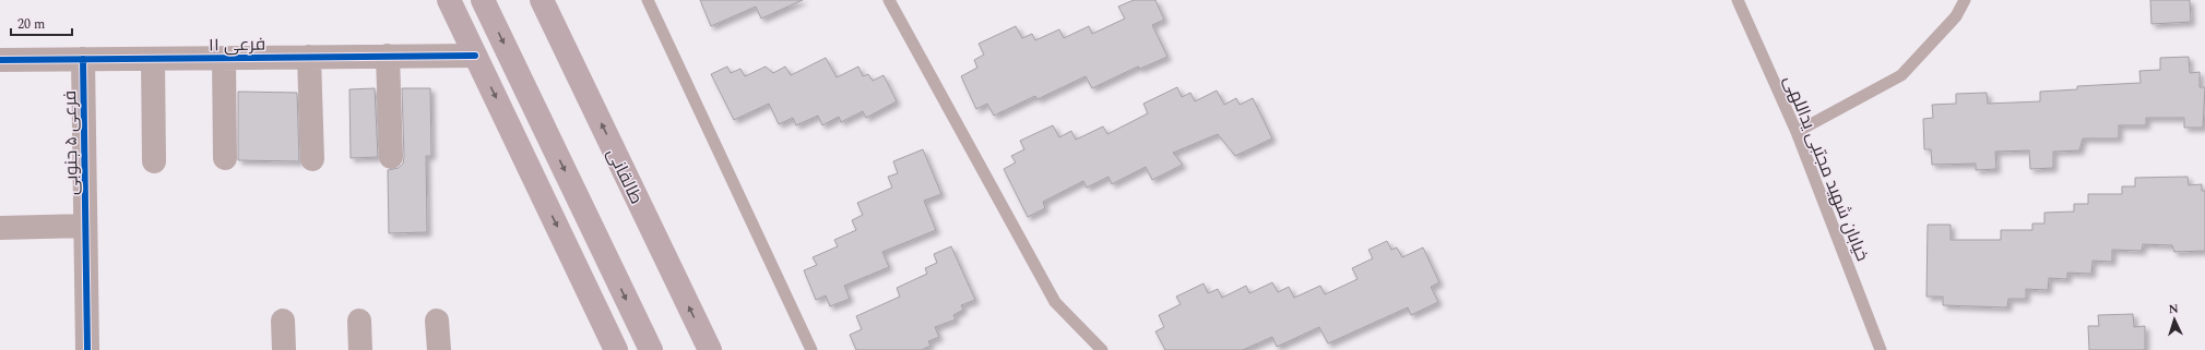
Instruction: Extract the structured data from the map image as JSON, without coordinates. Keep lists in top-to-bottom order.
{
  "streets": {
    "main road": ["طالقانی"],
    "street": ["فرعی ۱۱", "فرعی ۵ جنوبی"],
    "lane": ["خیابان شهید مجتبی یداللهی"]
  },
  "crossings": [
    ["فرعی ۱۱", "فرعی ۵ جنوبی"]
  ],
  "scale_bar": "20 m",
  "north": "top"
}
